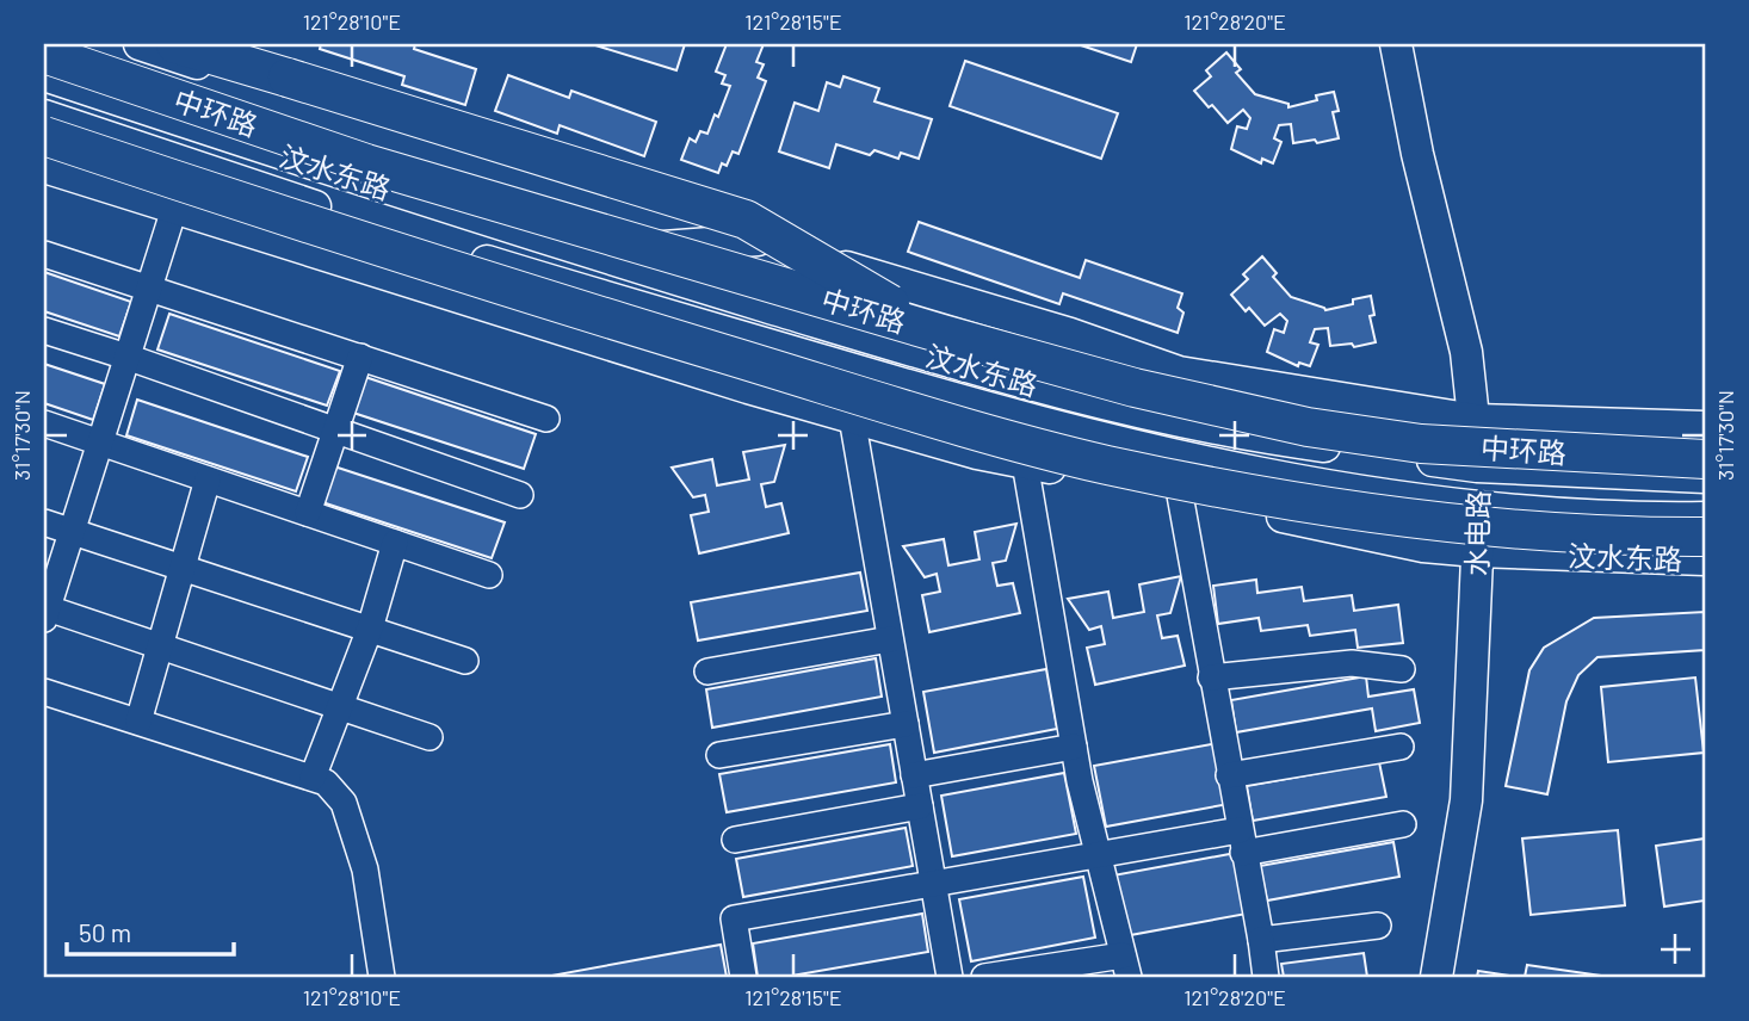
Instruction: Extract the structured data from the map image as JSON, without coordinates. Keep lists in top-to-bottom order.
{
  "streets": {
    "highway": ["中环路"],
    "main road": ["汶水东路", "水电路"]
  },
  "crossings": [
    ["汶水东路", "水电路"]
  ],
  "scale_bar": "50 m",
  "coordinates": [
    "121°28'10\"E",
    "121°28'15\"E",
    "121°28'20\"E",
    "31°17'30\"N"
  ]
}
